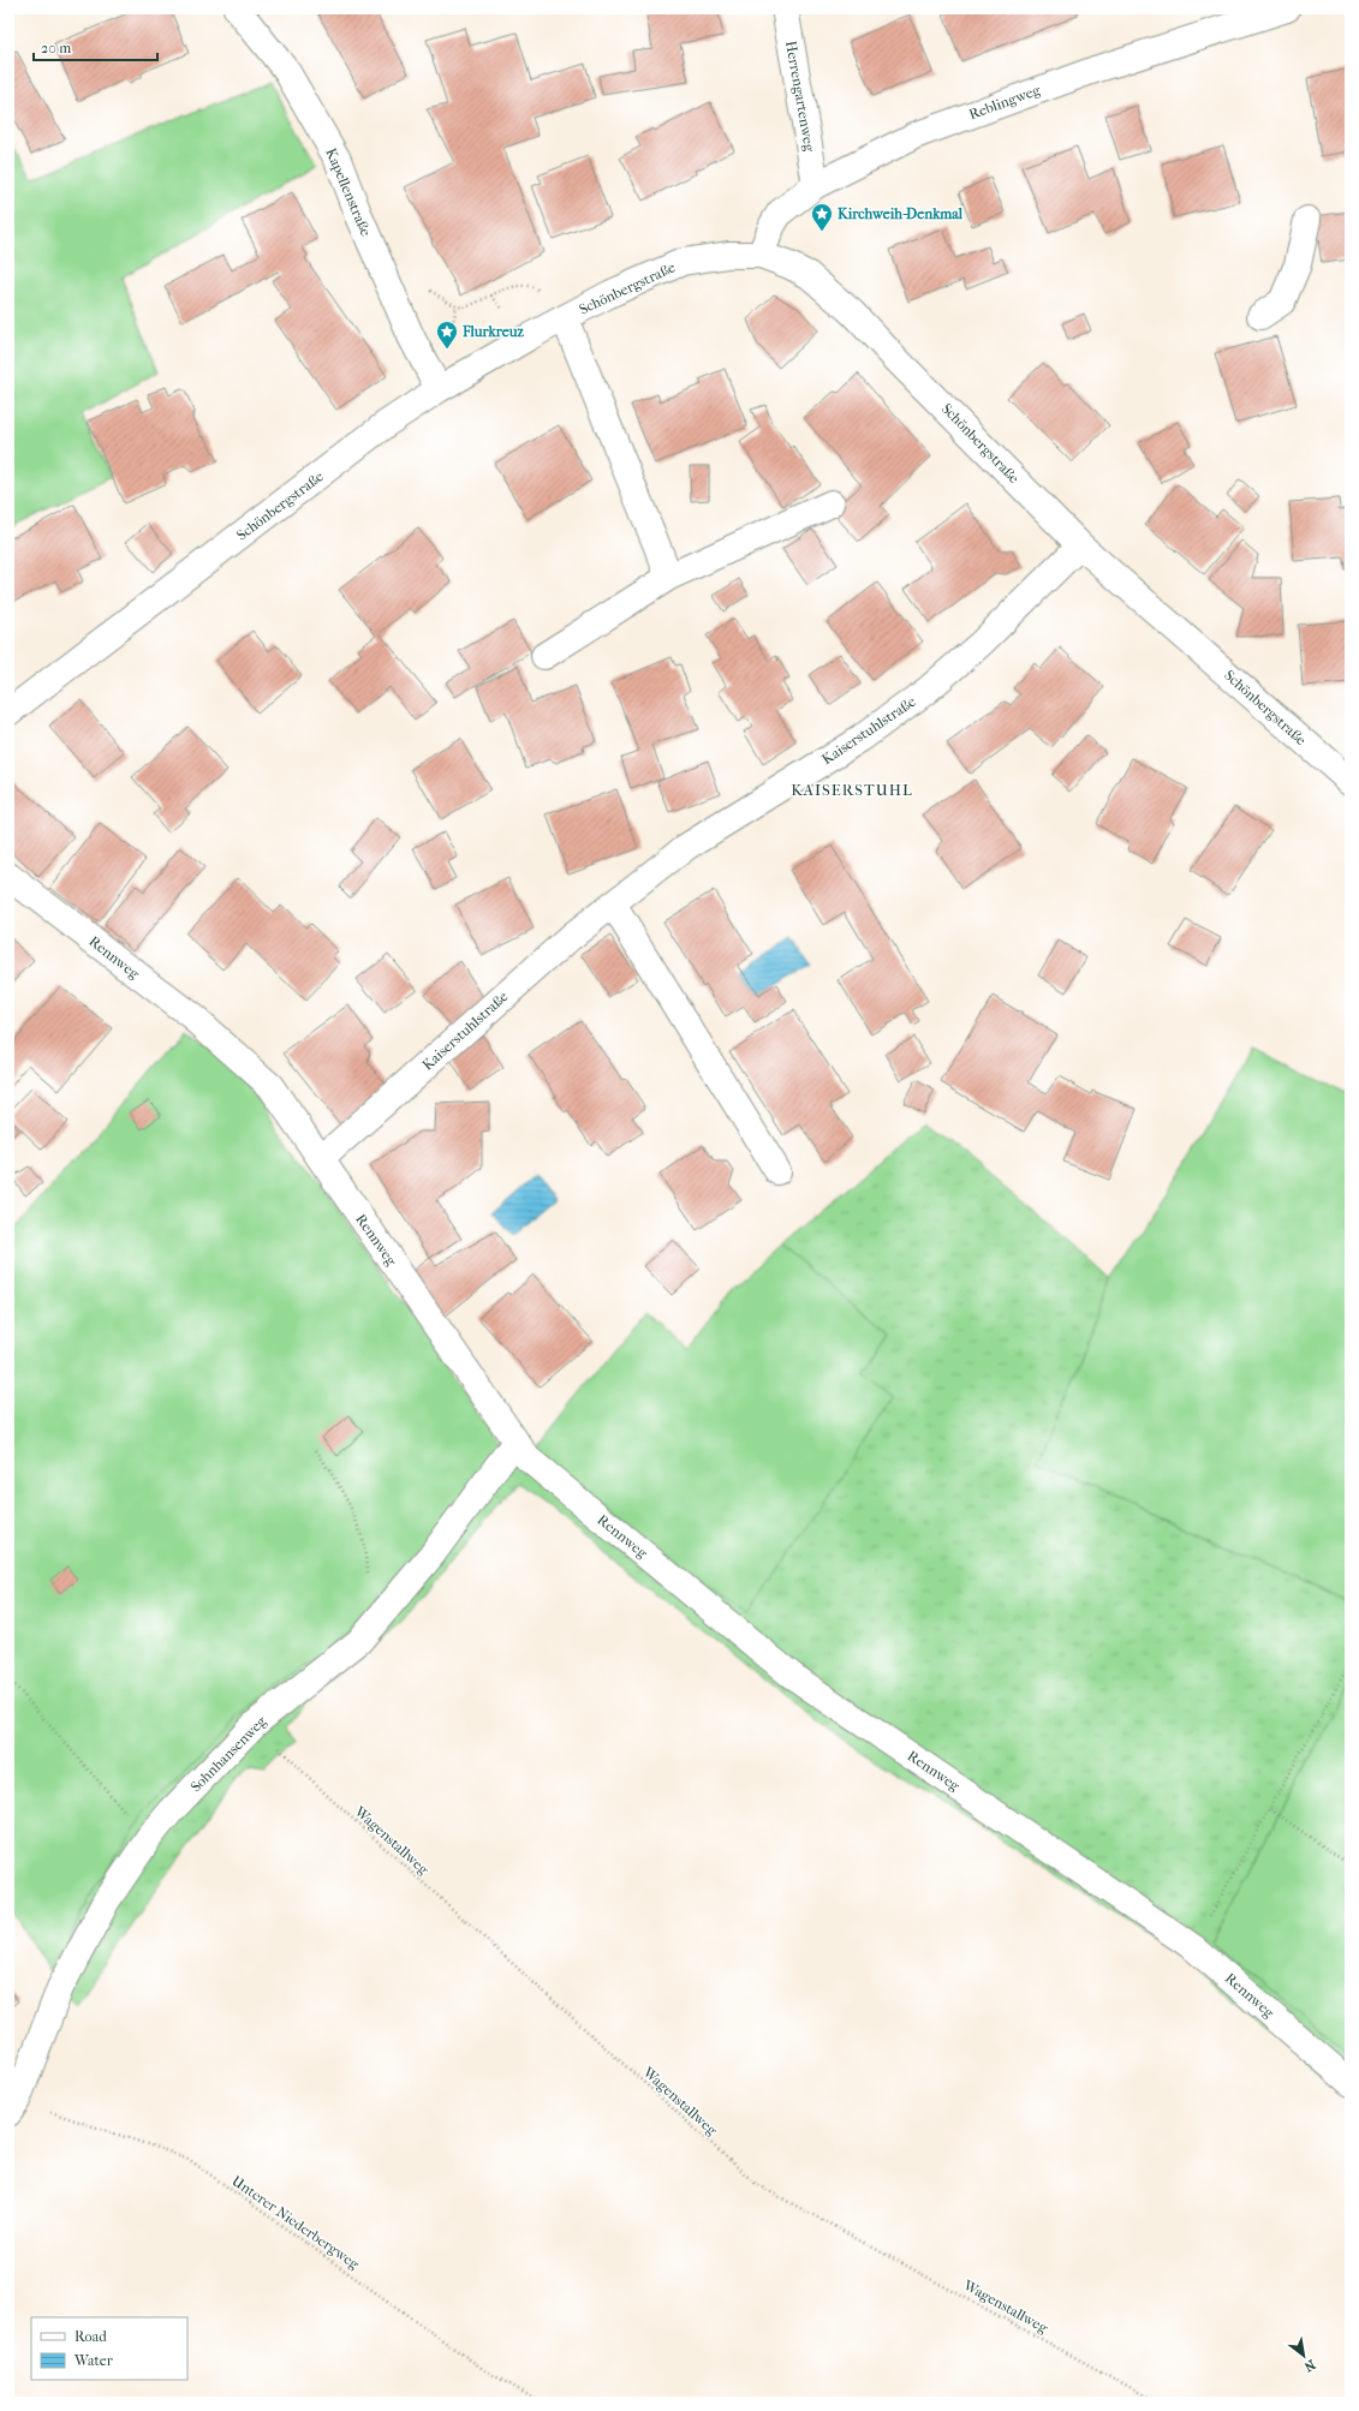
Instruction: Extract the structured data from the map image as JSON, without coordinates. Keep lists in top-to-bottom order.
{
  "streets": {
    "street": [
      "Herrengartenweg",
      "Reblingweg",
      "Kapellenstraße",
      "Schönbergstraße",
      "Kaiserstuhlstraße",
      "Rennweg",
      "Sohnhansenweg"
    ],
    "path": ["Wagenstallweg", "Unterer Niederbergweg"]
  },
  "crossings": [
    ["Herrengartenweg", "Reblingweg"],
    ["Reblingweg", "Schönbergstraße"],
    ["Kapellenstraße", "Schönbergstraße"],
    ["Schönbergstraße", "Kaiserstuhlstraße"],
    ["Kaiserstuhlstraße", "Rennweg"],
    ["Rennweg", "Sohnhansenweg"],
    ["Sohnhansenweg", "Wagenstallweg"],
    ["Sohnhansenweg", "Unterer Niederbergweg"]
  ],
  "districts": ["KAISERSTUHL"],
  "places": {
    "place": ["Kirchweih-Denkmal", "Flurkreuz"]
  },
  "legend": ["Road", "Water"],
  "scale_bar": "20 m",
  "north": "bottom right"
}
